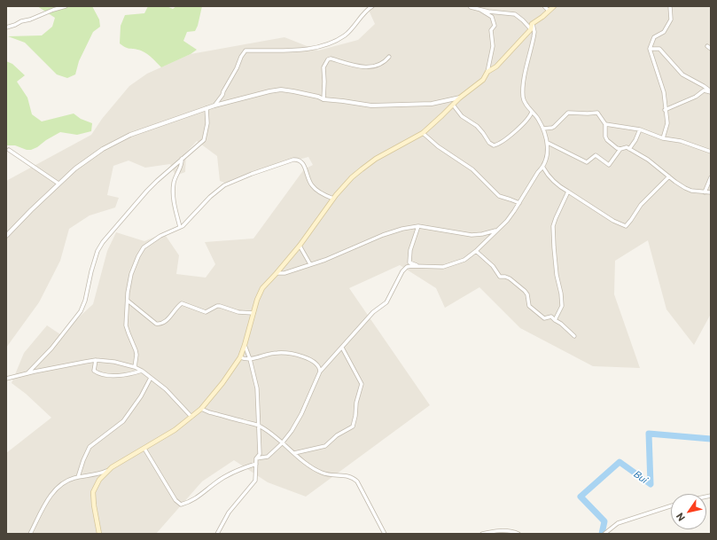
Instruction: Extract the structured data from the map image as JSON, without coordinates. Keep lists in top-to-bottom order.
{
  "water": ["Bui"],
  "north": "bottom left"
}
